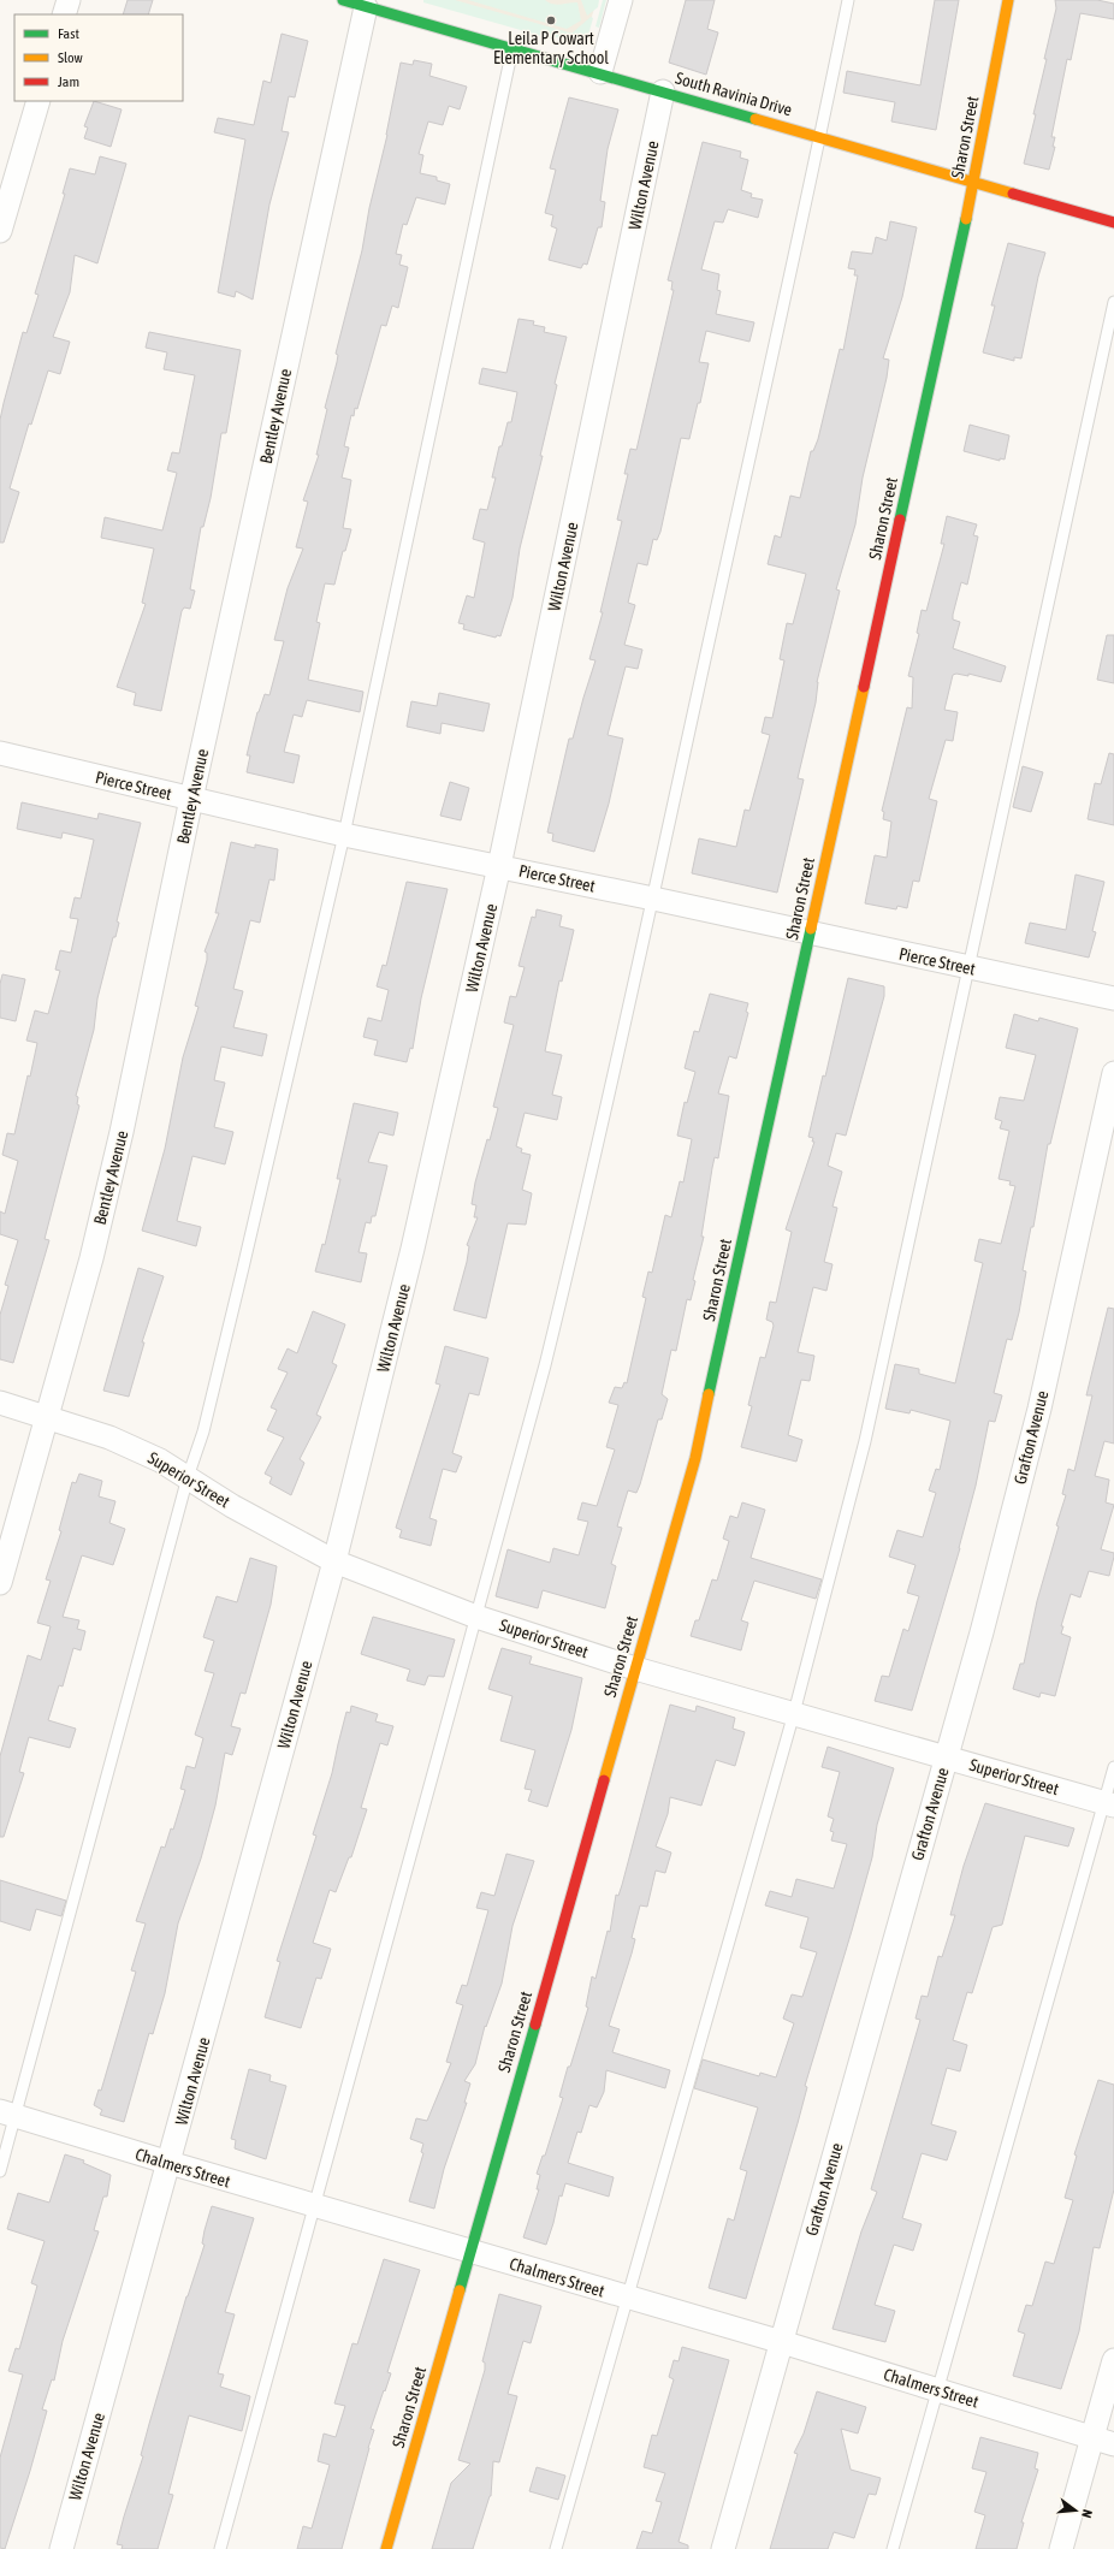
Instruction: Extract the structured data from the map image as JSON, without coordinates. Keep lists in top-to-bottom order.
{
  "streets": {
    "street": [
      "South Ravinia Drive",
      "Sharon Street",
      "Wilton Avenue",
      "Bentley Avenue",
      "Pierce Street",
      "Grafton Avenue",
      "Superior Street",
      "Chalmers Street"
    ]
  },
  "crossings": [
    ["South Ravinia Drive", "Sharon Street"],
    ["South Ravinia Drive", "Wilton Avenue"],
    ["South Ravinia Drive", "Bentley Avenue"],
    ["Sharon Street", "Pierce Street"],
    ["Sharon Street", "Superior Street"],
    ["Sharon Street", "Chalmers Street"],
    ["Wilton Avenue", "Pierce Street"],
    ["Wilton Avenue", "Superior Street"],
    ["Wilton Avenue", "Chalmers Street"],
    ["Bentley Avenue", "Pierce Street"],
    ["Bentley Avenue", "Superior Street"],
    ["Grafton Avenue", "Superior Street"],
    ["Grafton Avenue", "Chalmers Street"]
  ],
  "places": ["Leila P Cowart Elementary School"],
  "legend": ["Fast", "Slow", "Jam"],
  "north": "right"
}
